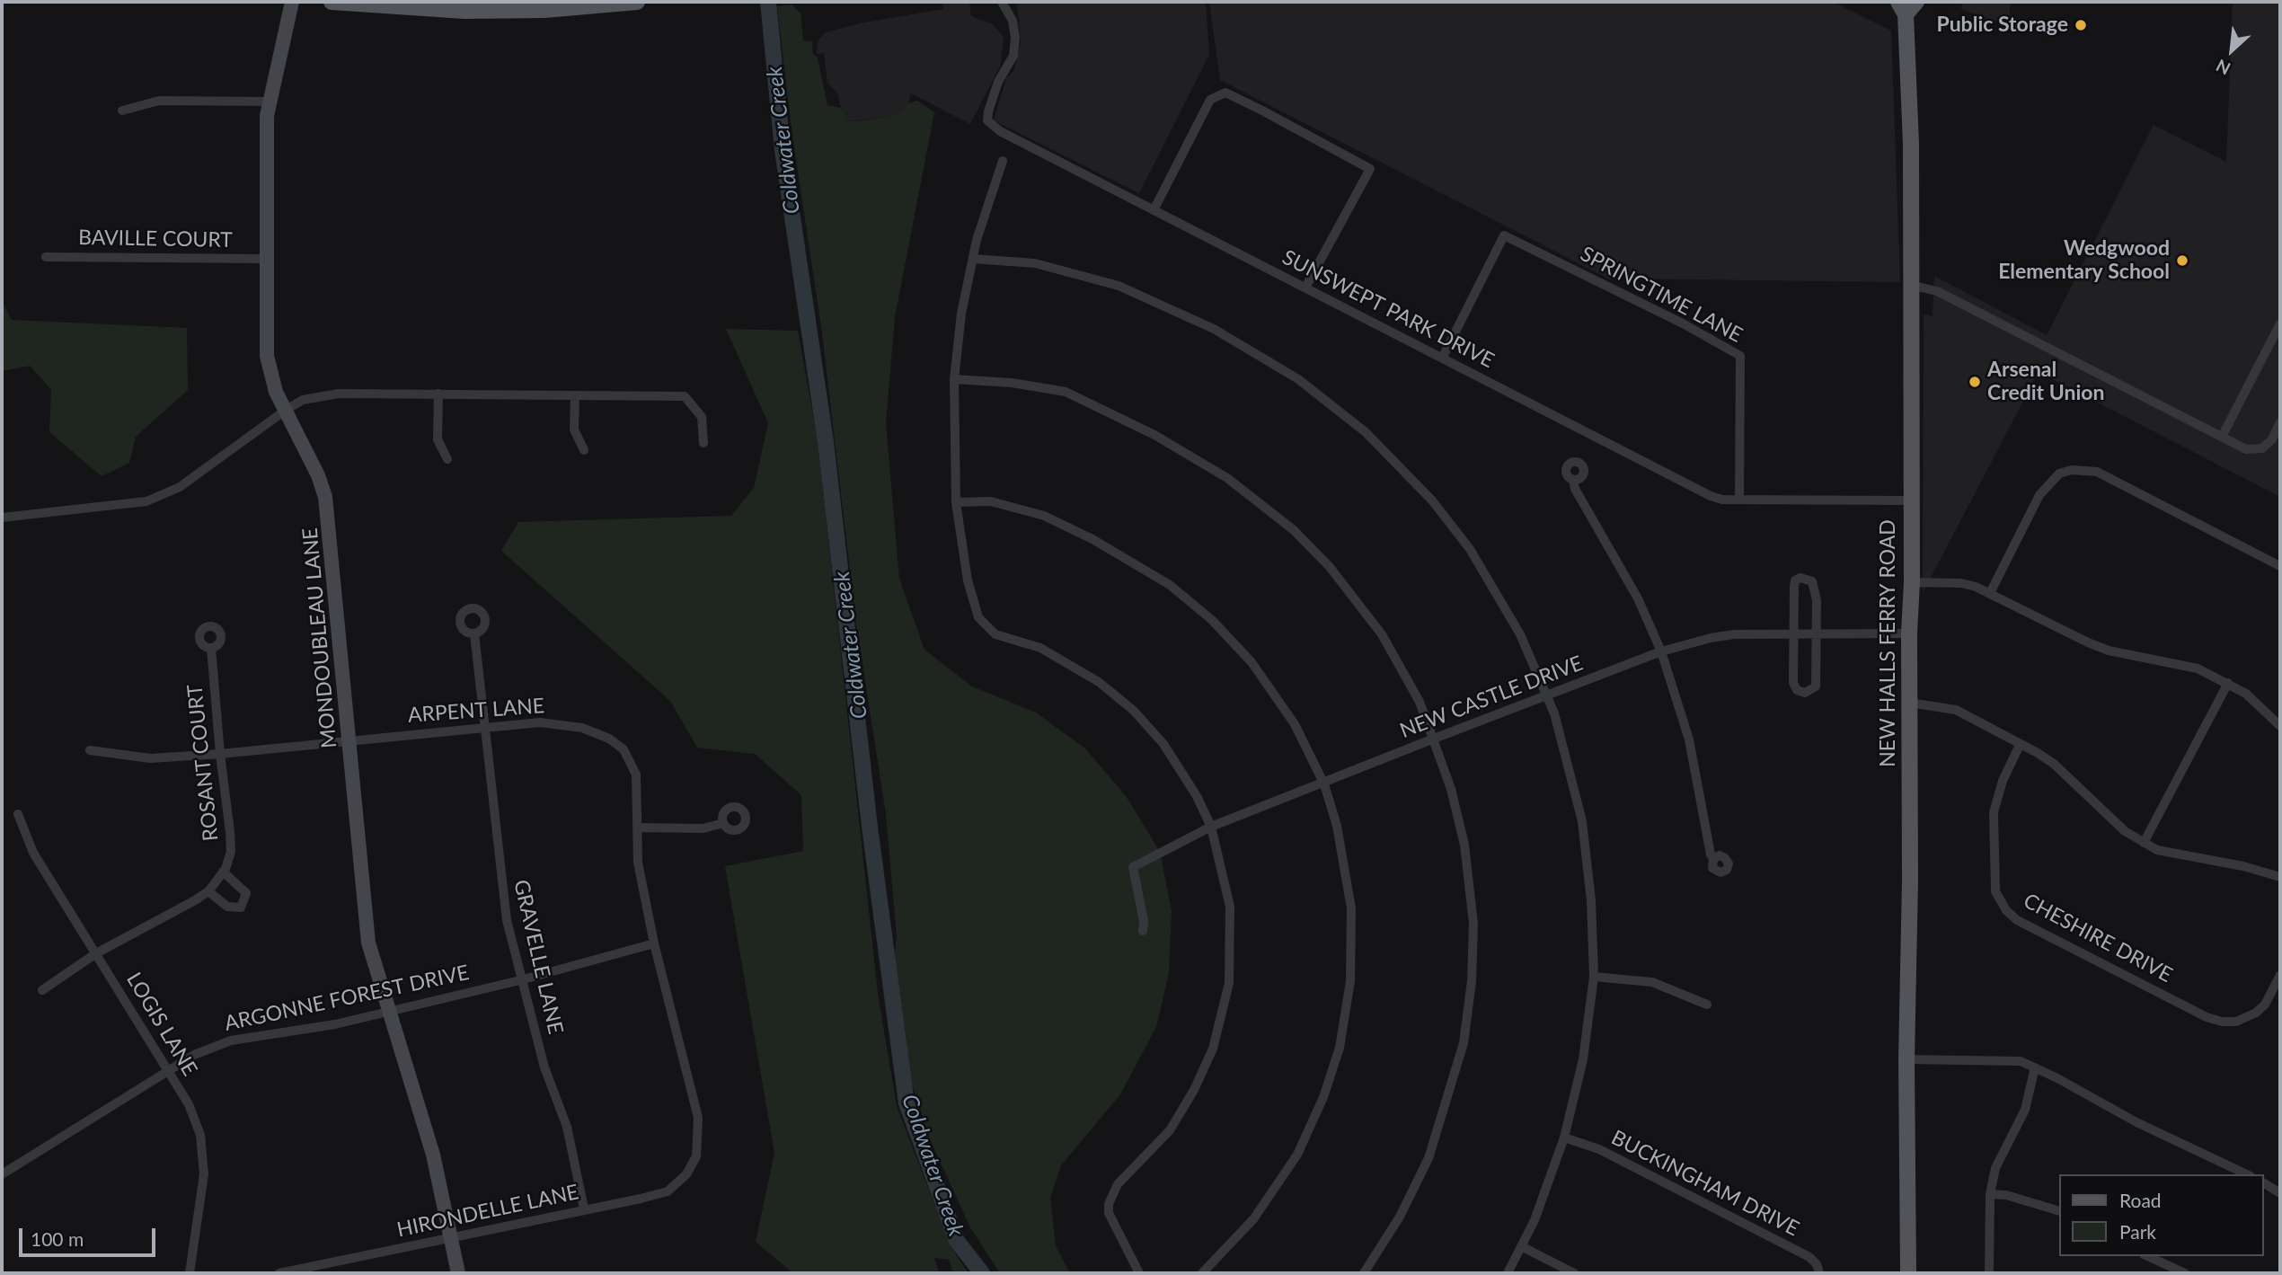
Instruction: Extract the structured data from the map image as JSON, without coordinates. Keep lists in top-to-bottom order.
{
  "streets": {
    "main road": ["NEW HALLS FERRY ROAD"],
    "street": [
      "BAVILLE COURT",
      "SPRINGTIME LANE",
      "SUNSWEPT PARK DRIVE",
      "MONDOUBLEAU LANE",
      "NEW CASTLE DRIVE",
      "ARPENT LANE",
      "ROSANT COURT",
      "CHESHIRE DRIVE",
      "GRAVELLE LANE",
      "ARGONNE FOREST DRIVE",
      "LOGIS LANE",
      "BUCKINGHAM DRIVE",
      "HIRONDELLE LANE"
    ]
  },
  "crossings": [
    ["BAVILLE COURT", "MONDOUBLEAU LANE"],
    ["SPRINGTIME LANE", "SUNSWEPT PARK DRIVE"],
    ["SUNSWEPT PARK DRIVE", "NEW HALLS FERRY ROAD"],
    ["MONDOUBLEAU LANE", "ARPENT LANE"],
    ["MONDOUBLEAU LANE", "ARGONNE FOREST DRIVE"],
    ["MONDOUBLEAU LANE", "HIRONDELLE LANE"],
    ["NEW HALLS FERRY ROAD", "NEW CASTLE DRIVE"],
    ["ARPENT LANE", "ROSANT COURT"],
    ["ARPENT LANE", "GRAVELLE LANE"],
    ["ARPENT LANE", "ARGONNE FOREST DRIVE"],
    ["ARPENT LANE", "HIRONDELLE LANE"],
    ["ROSANT COURT", "LOGIS LANE"],
    ["GRAVELLE LANE", "ARGONNE FOREST DRIVE"],
    ["GRAVELLE LANE", "HIRONDELLE LANE"],
    ["ARGONNE FOREST DRIVE", "LOGIS LANE"]
  ],
  "water": ["Coldwater Creek"],
  "places": ["Public Storage", "Wedgwood Elementary School", "Arsenal Credit Union"],
  "legend": ["Road", "Park"],
  "scale_bar": "100 m",
  "north": "bottom left"
}
